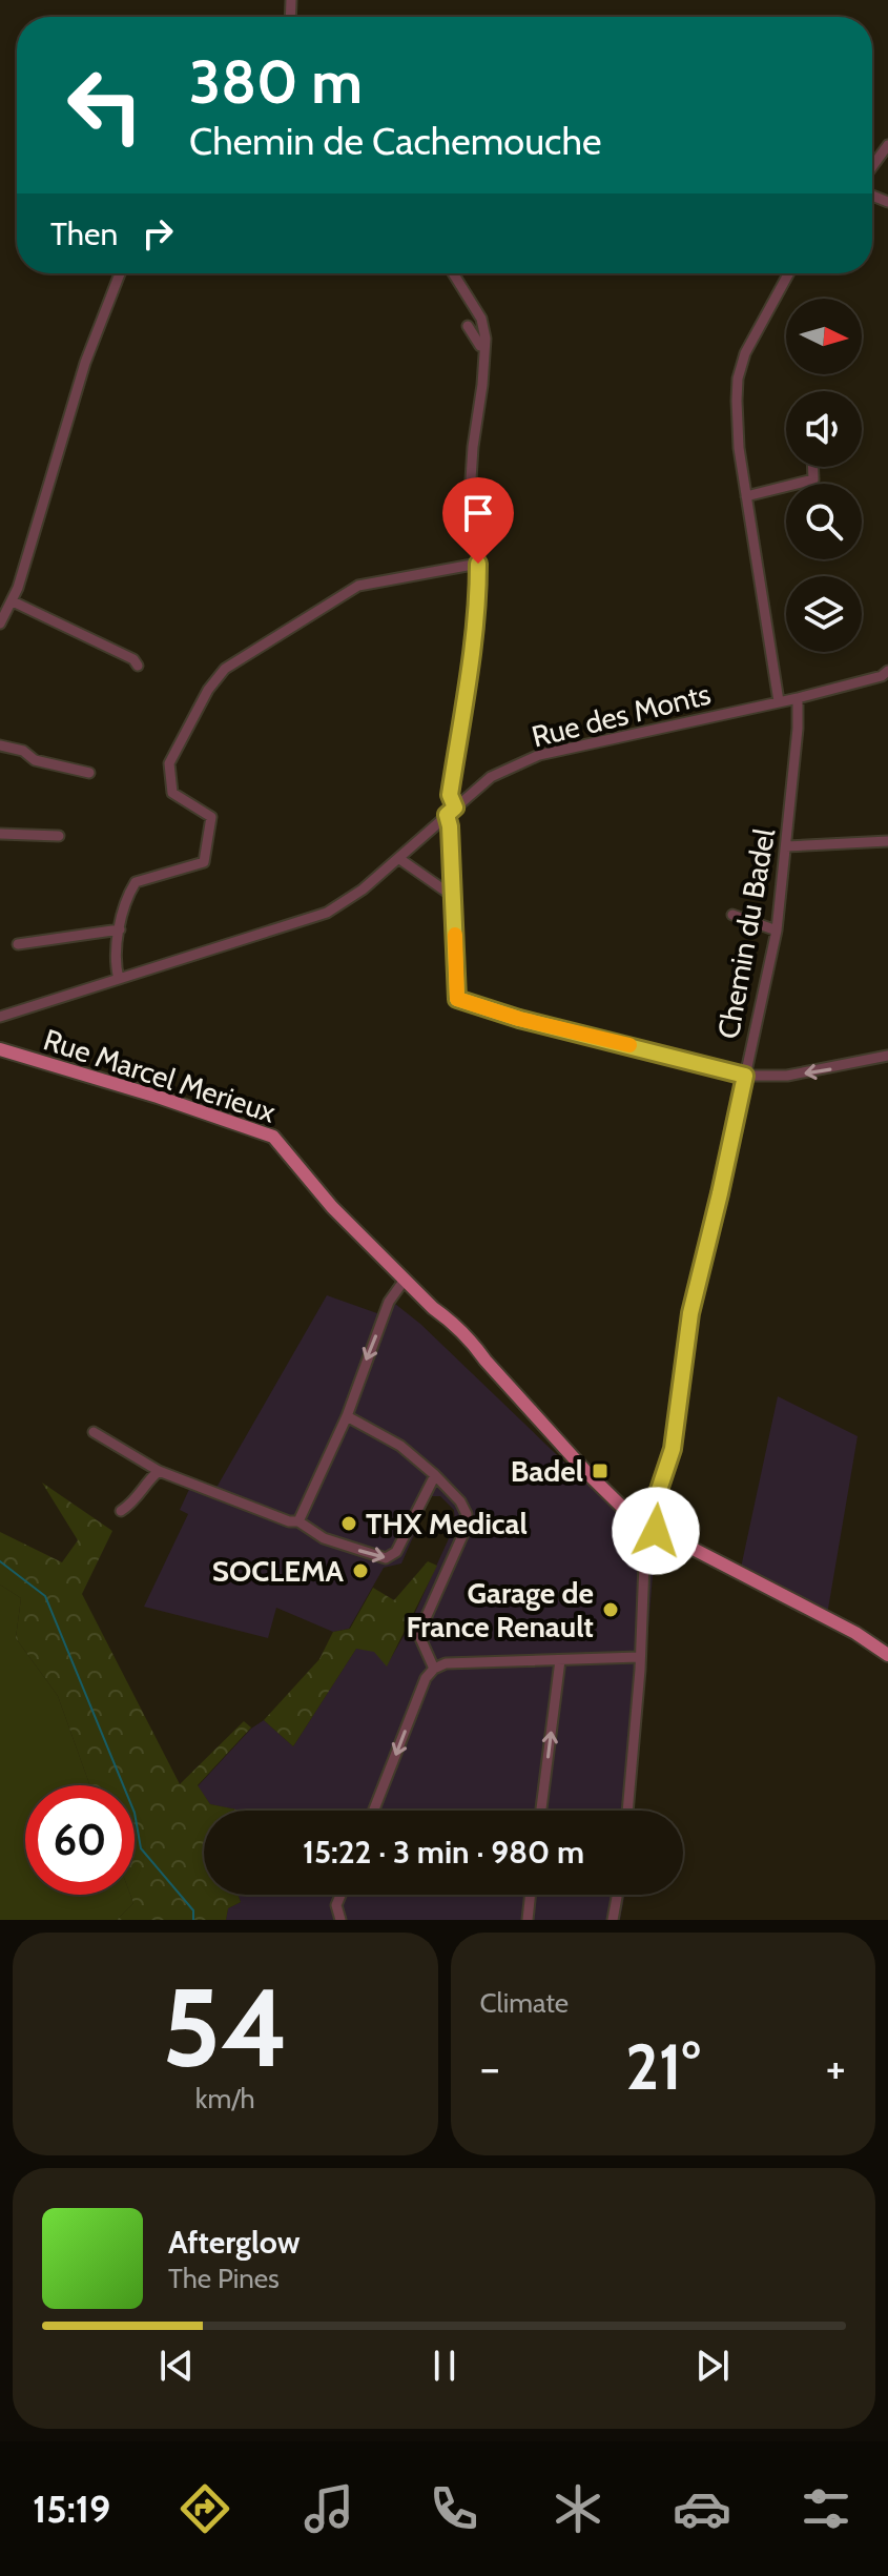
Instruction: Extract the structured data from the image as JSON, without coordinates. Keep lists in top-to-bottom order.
{
  "streets": {
    "main road": ["Rue Marcel Merieux"],
    "street": ["Rue des Monts", "Chemin du Badel"]
  },
  "crossings": [
    ["Rue des Monts", "Chemin du Badel"],
    ["Chemin du Badel", "Rue Marcel Merieux"]
  ],
  "places": {
    "transit": ["Badel"],
    "other": ["THX Medical", "SOCLEMA", "Garage de France Renault"]
  },
  "north": "right",
  "page": {
    "turn": ["380 m", "Chemin de Cachemouche"],
    "then": "Then",
    "limit": "60",
    "trip": "15:22 · 3 min · 980 m",
    "tile": [
      ["54", "km/h"],
      "Climate"
    ],
    "heat": ["−", "21°", "+"],
    "song": ["Afterglow", "The Pines"],
    "tabs": "15:19"
  }
}
